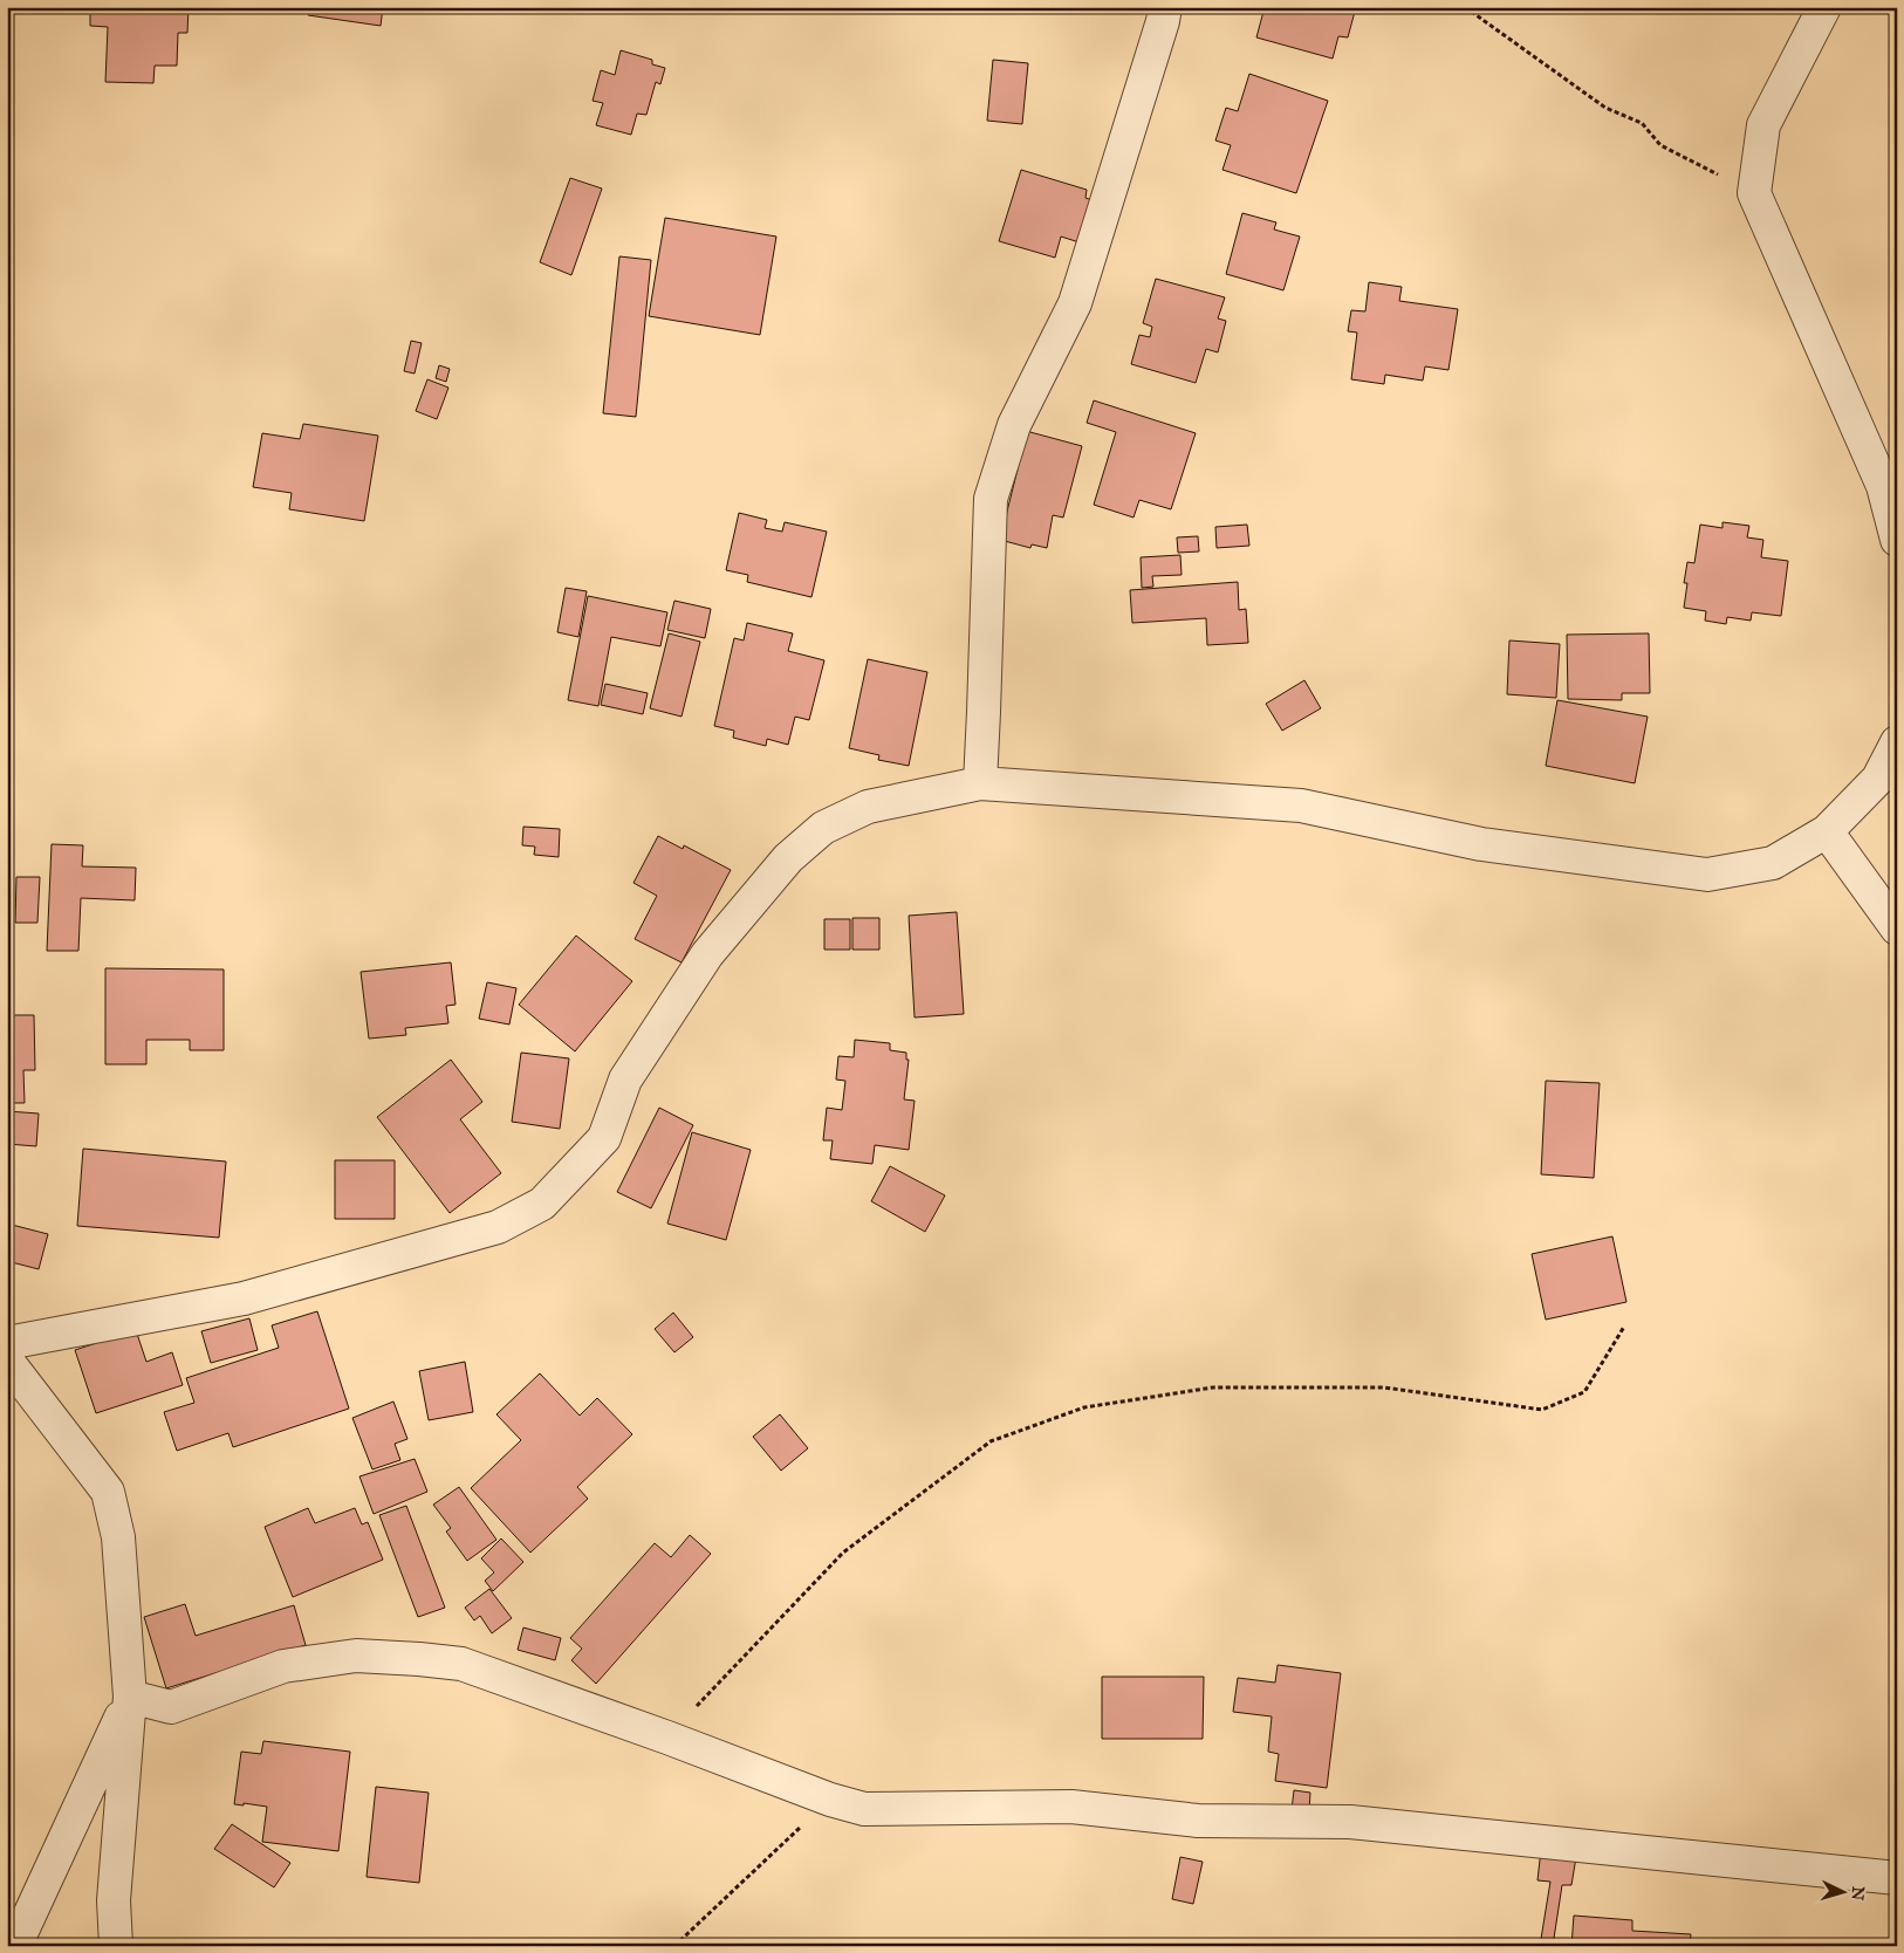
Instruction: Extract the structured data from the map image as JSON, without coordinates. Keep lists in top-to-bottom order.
{
  "north": "right"
}
